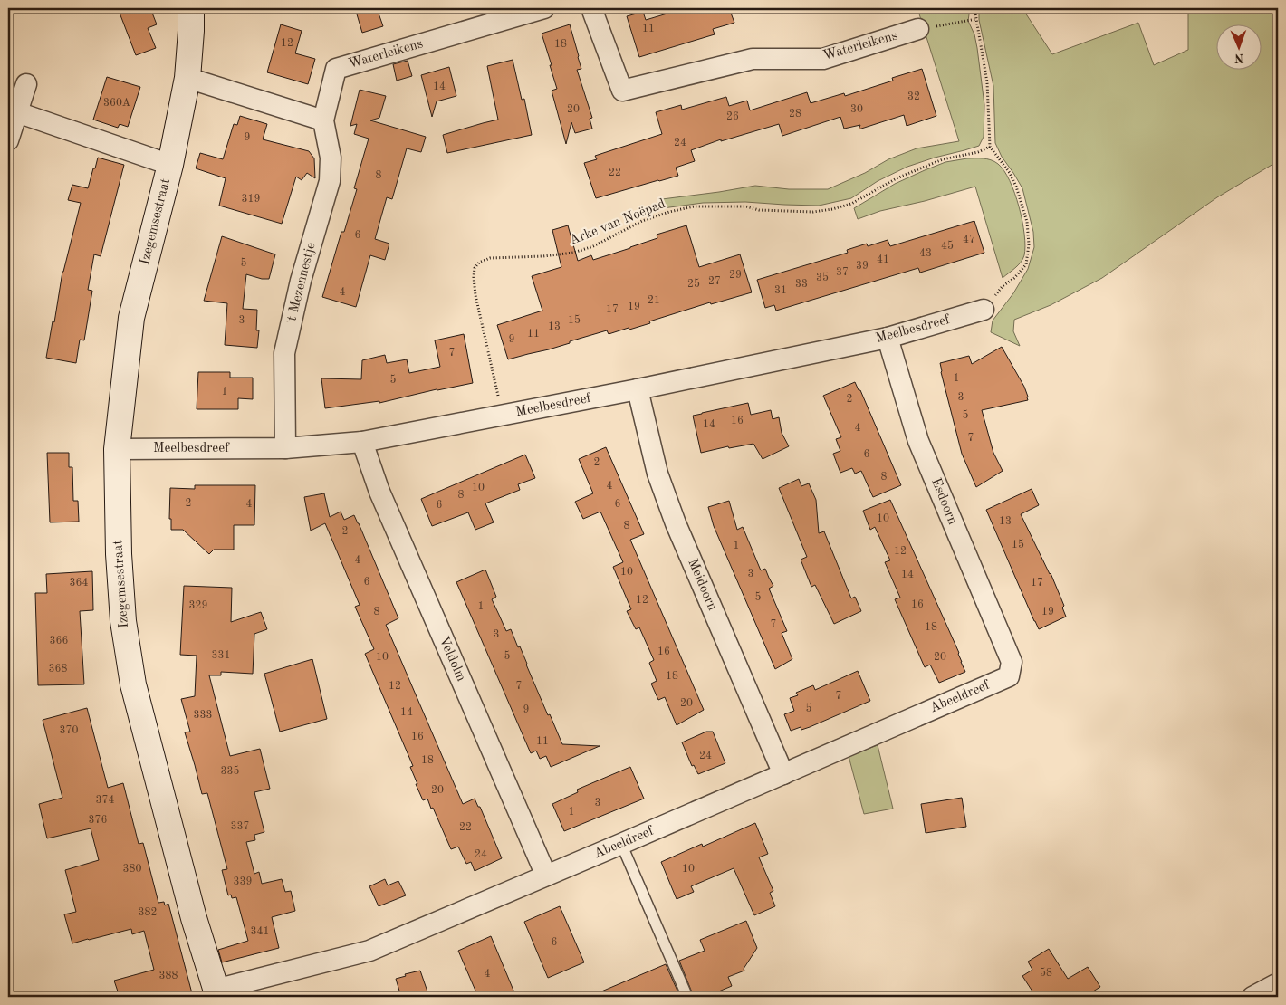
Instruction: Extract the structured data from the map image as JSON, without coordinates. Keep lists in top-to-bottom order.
{
  "streets": {
    "street": [
      "Waterleikens",
      "Izegemsestraat",
      "'t Mezennestje",
      "Meelbesdreef",
      "Esdoorn",
      "Meidoorn",
      "Veldolm",
      "Abeeldreef"
    ],
    "path": ["Arke van Noëpad"]
  },
  "crossings": [
    ["Waterleikens", "'t Mezennestje"],
    ["Izegemsestraat", "Meelbesdreef"],
    ["Izegemsestraat", "Abeeldreef"],
    ["Arke van Noëpad", "Meelbesdreef"],
    ["'t Mezennestje", "Meelbesdreef"],
    ["Meelbesdreef", "Esdoorn"],
    ["Meelbesdreef", "Meidoorn"],
    ["Meelbesdreef", "Veldolm"],
    ["Esdoorn", "Abeeldreef"],
    ["Meidoorn", "Abeeldreef"],
    ["Veldolm", "Abeeldreef"]
  ],
  "house_numbers": [
    "11",
    "12",
    "18",
    "14",
    "32",
    "360A",
    "20",
    "30",
    "28",
    "26",
    "9",
    "24",
    "22",
    "8",
    "319",
    "6",
    "47",
    "45",
    "43",
    "41",
    "5",
    "39",
    "37",
    "29",
    "35",
    "27",
    "25",
    "33",
    "31",
    "4",
    "21",
    "19",
    "17",
    "3",
    "15",
    "13",
    "11",
    "9",
    "7",
    "1",
    "5",
    "1",
    "3",
    "2",
    "5",
    "16",
    "14",
    "4",
    "7",
    "6",
    "2",
    "8",
    "4",
    "10",
    "8",
    "2",
    "4",
    "6",
    "6",
    "10",
    "13",
    "8",
    "2",
    "15",
    "1",
    "12",
    "4",
    "10",
    "3",
    "14",
    "6",
    "364",
    "17",
    "5",
    "12",
    "16",
    "329",
    "1",
    "8",
    "19",
    "7",
    "18",
    "3",
    "366",
    "16",
    "331",
    "5",
    "10",
    "20",
    "368",
    "18",
    "12",
    "7",
    "7",
    "20",
    "5",
    "9",
    "14",
    "333",
    "370",
    "16",
    "11",
    "24",
    "18",
    "335",
    "20",
    "374",
    "3",
    "1",
    "376",
    "337",
    "22",
    "24",
    "380",
    "10",
    "339",
    "382",
    "341",
    "6",
    "58",
    "4",
    "388"
  ],
  "north": "bottom"
}
